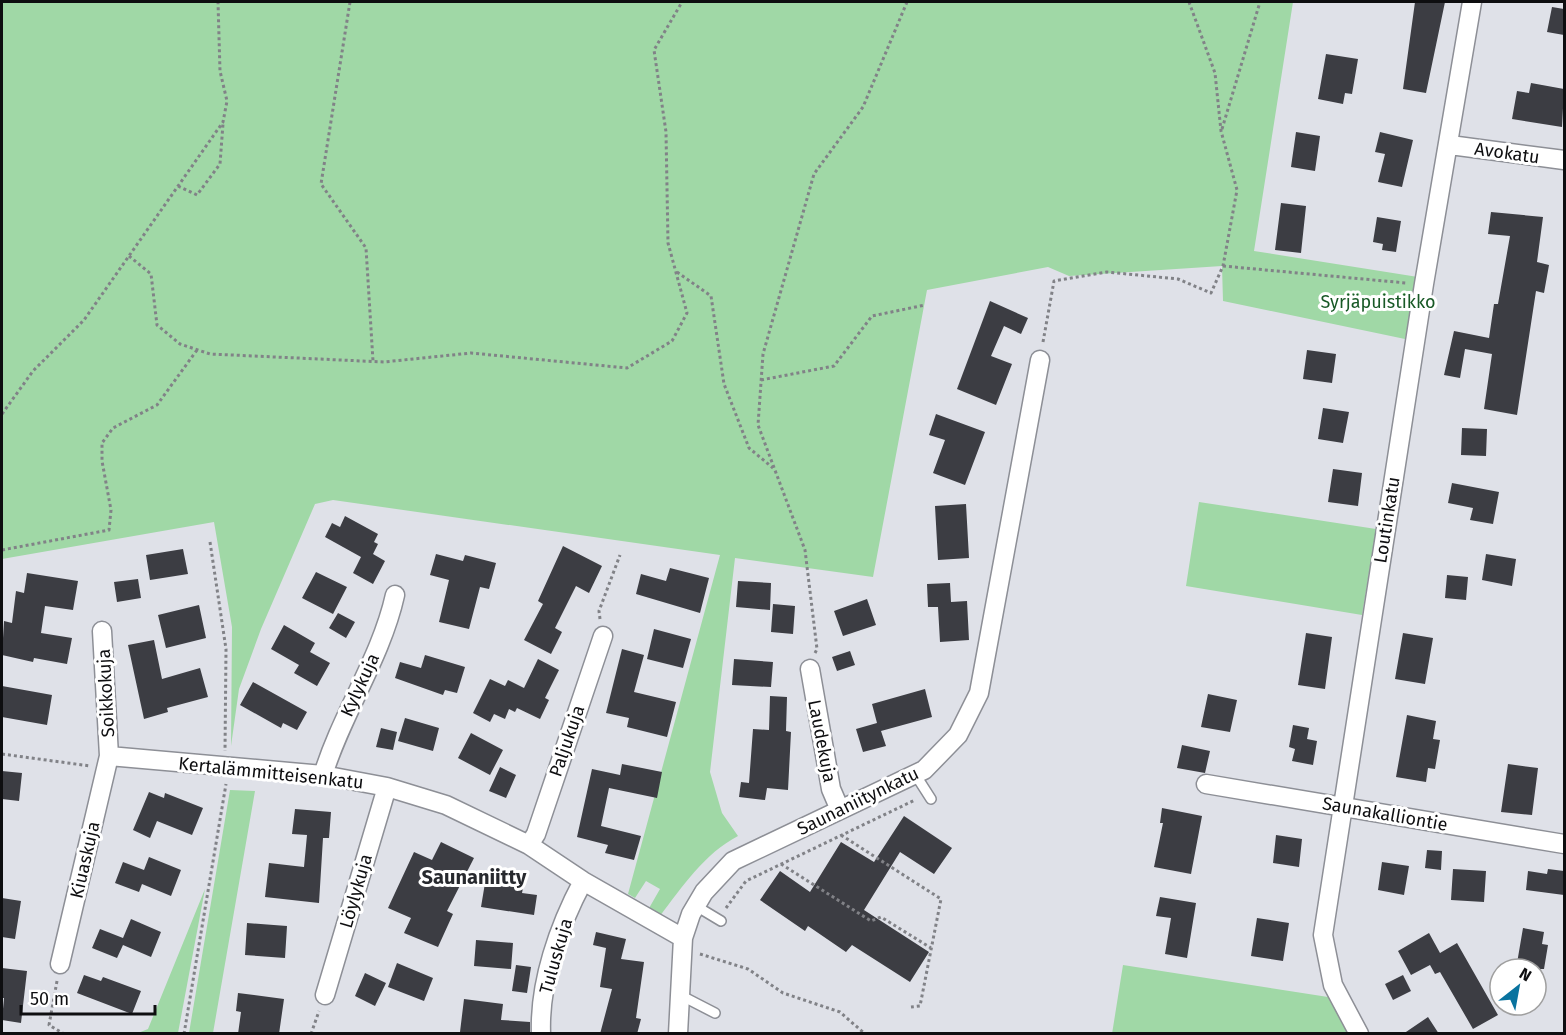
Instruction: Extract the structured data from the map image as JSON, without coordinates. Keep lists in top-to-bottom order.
{
  "streets": {
    "street": [
      "Avokatu",
      "Loutinkatu",
      "Kylykuja",
      "Soikkokuja",
      "Paljukuja",
      "Laudekuja",
      "Kertalämmitteisenkatu",
      "Saunaniitynkatu",
      "Saunakalliontie",
      "Kiuaskuja",
      "Löylykuja",
      "Tuluskuja"
    ]
  },
  "crossings": [
    ["Avokatu", "Loutinkatu"],
    ["Loutinkatu", "Saunakalliontie"],
    ["Kylykuja", "Kertalämmitteisenkatu"],
    ["Soikkokuja", "Kertalämmitteisenkatu"],
    ["Soikkokuja", "Kiuaskuja"],
    ["Paljukuja", "Kertalämmitteisenkatu"],
    ["Laudekuja", "Saunaniitynkatu"],
    ["Kertalämmitteisenkatu", "Saunaniitynkatu"],
    ["Kertalämmitteisenkatu", "Kiuaskuja"],
    ["Kertalämmitteisenkatu", "Löylykuja"],
    ["Kertalämmitteisenkatu", "Tuluskuja"]
  ],
  "districts": ["Saunaniitty"],
  "parks": ["Syrjäpuistikko"],
  "scale_bar": "50 m",
  "north": "top right"
}
